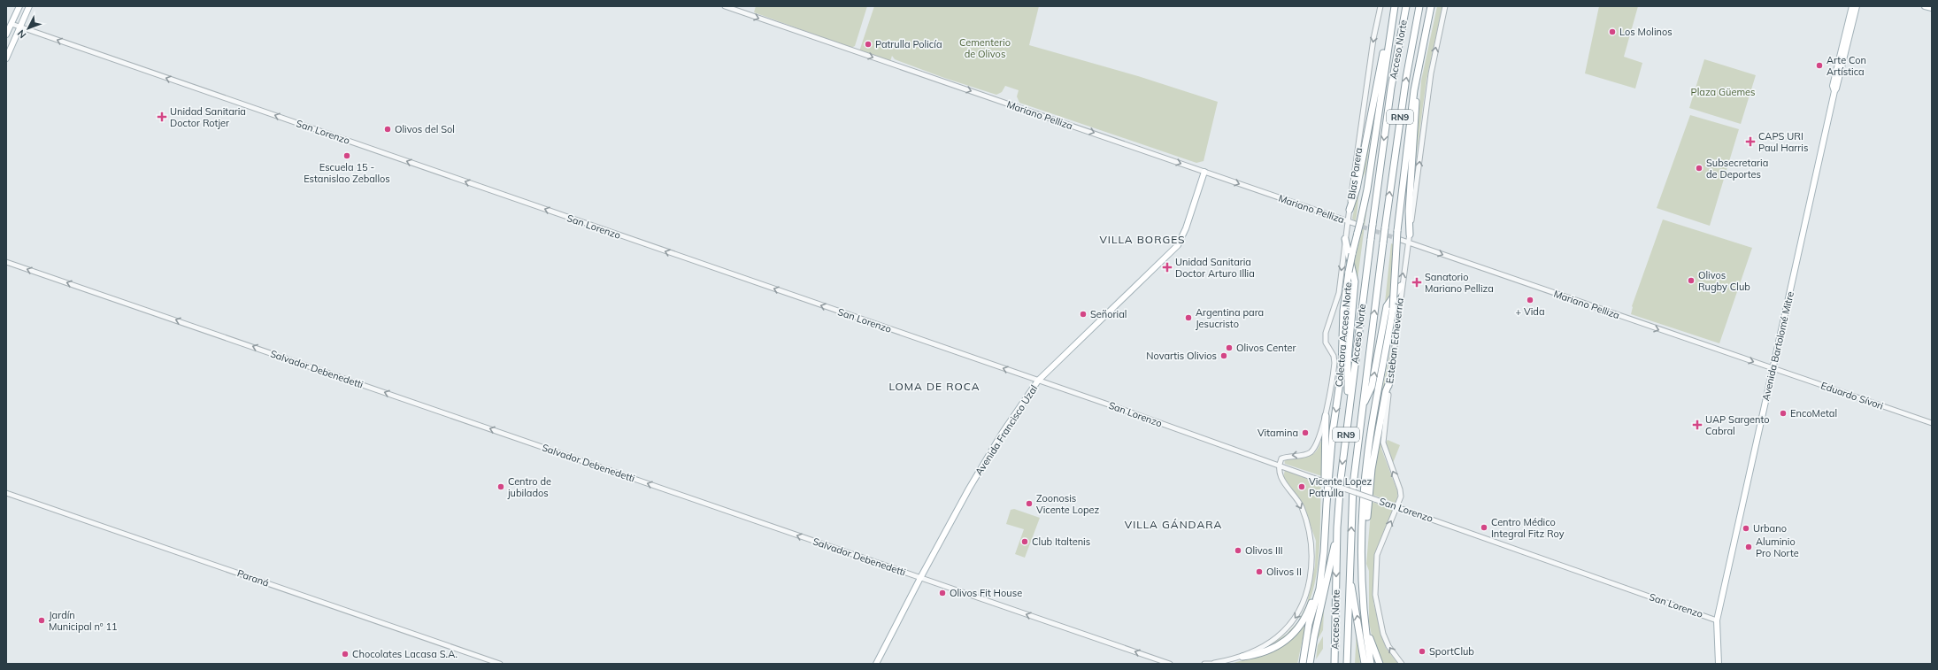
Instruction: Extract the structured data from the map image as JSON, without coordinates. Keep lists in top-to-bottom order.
{
  "streets": {
    "highway": ["Acceso Norte", "RN9", "Colectora Acceso Norte"],
    "main road": ["Avenida Bartolomé Mitre", "Avenida Francisco Uzal"],
    "street": [
      "Mariano Pelliza",
      "San Lorenzo",
      "Blas Parera",
      "Esteban Echeverría",
      "Salvador Debenedetti",
      "Eduardo Sívori",
      "Paraná"
    ]
  },
  "crossings": [
    ["Mariano Pelliza", "Blas Parera"],
    ["Mariano Pelliza", "Colectora Acceso Norte"],
    ["Mariano Pelliza", "Esteban Echeverría"],
    ["Mariano Pelliza", "Avenida Bartolomé Mitre"],
    ["Mariano Pelliza", "Eduardo Sívori"],
    ["Mariano Pelliza", "Avenida Francisco Uzal"],
    ["San Lorenzo", "Blas Parera"],
    ["San Lorenzo", "Esteban Echeverría"],
    ["San Lorenzo", "Avenida Bartolomé Mitre"],
    ["San Lorenzo", "Avenida Francisco Uzal"],
    ["Avenida Bartolomé Mitre", "Eduardo Sívori"],
    ["Salvador Debenedetti", "Avenida Francisco Uzal"]
  ],
  "one_way": [
    "Mariano Pelliza",
    "San Lorenzo",
    "Blas Parera",
    "Esteban Echeverría",
    "Salvador Debenedetti"
  ],
  "districts": ["VILLA BORGES", "LOMA DE ROCA", "VILLA GÁNDARA"],
  "parks": ["Cementerio de Olivos", "Plaza Güemes"],
  "places": {
    "other": [
      "Los Molinos",
      "Patrulla Policía",
      "Arte Con Artística",
      "Olivos del Sol",
      "Escuela 15 - Estanislao Zeballos",
      "Subsecretaria de Deportes",
      "Olivos Rugby Club",
      "+ Vida",
      "Señorial",
      "Argentina para Jesucristo",
      "Olivos Center",
      "Novartis Olivios",
      "EncoMetal",
      "Vitamina",
      "Centro de jubilados",
      "Vicente Lopez Patrulla",
      "Zoonosis Vicente Lopez",
      "Centro Médico Integral Fitz Roy",
      "Urbano",
      "Club Italtenis",
      "Aluminio Pro Norte",
      "Olivos III",
      "Olivos II",
      "Olivos Fit House",
      "Jardín Municipal nº 11",
      "SportClub",
      "Chocolates Lacasa S.A."
    ],
    "health": [
      "Unidad Sanitaria Doctor Rotjer",
      "CAPS URI Paul Harris",
      "Unidad Sanitaria Doctor Arturo Illia",
      "Sanatorio Mariano Pelliza",
      "UAP Sargento Cabral"
    ]
  },
  "north": "bottom left"
}
